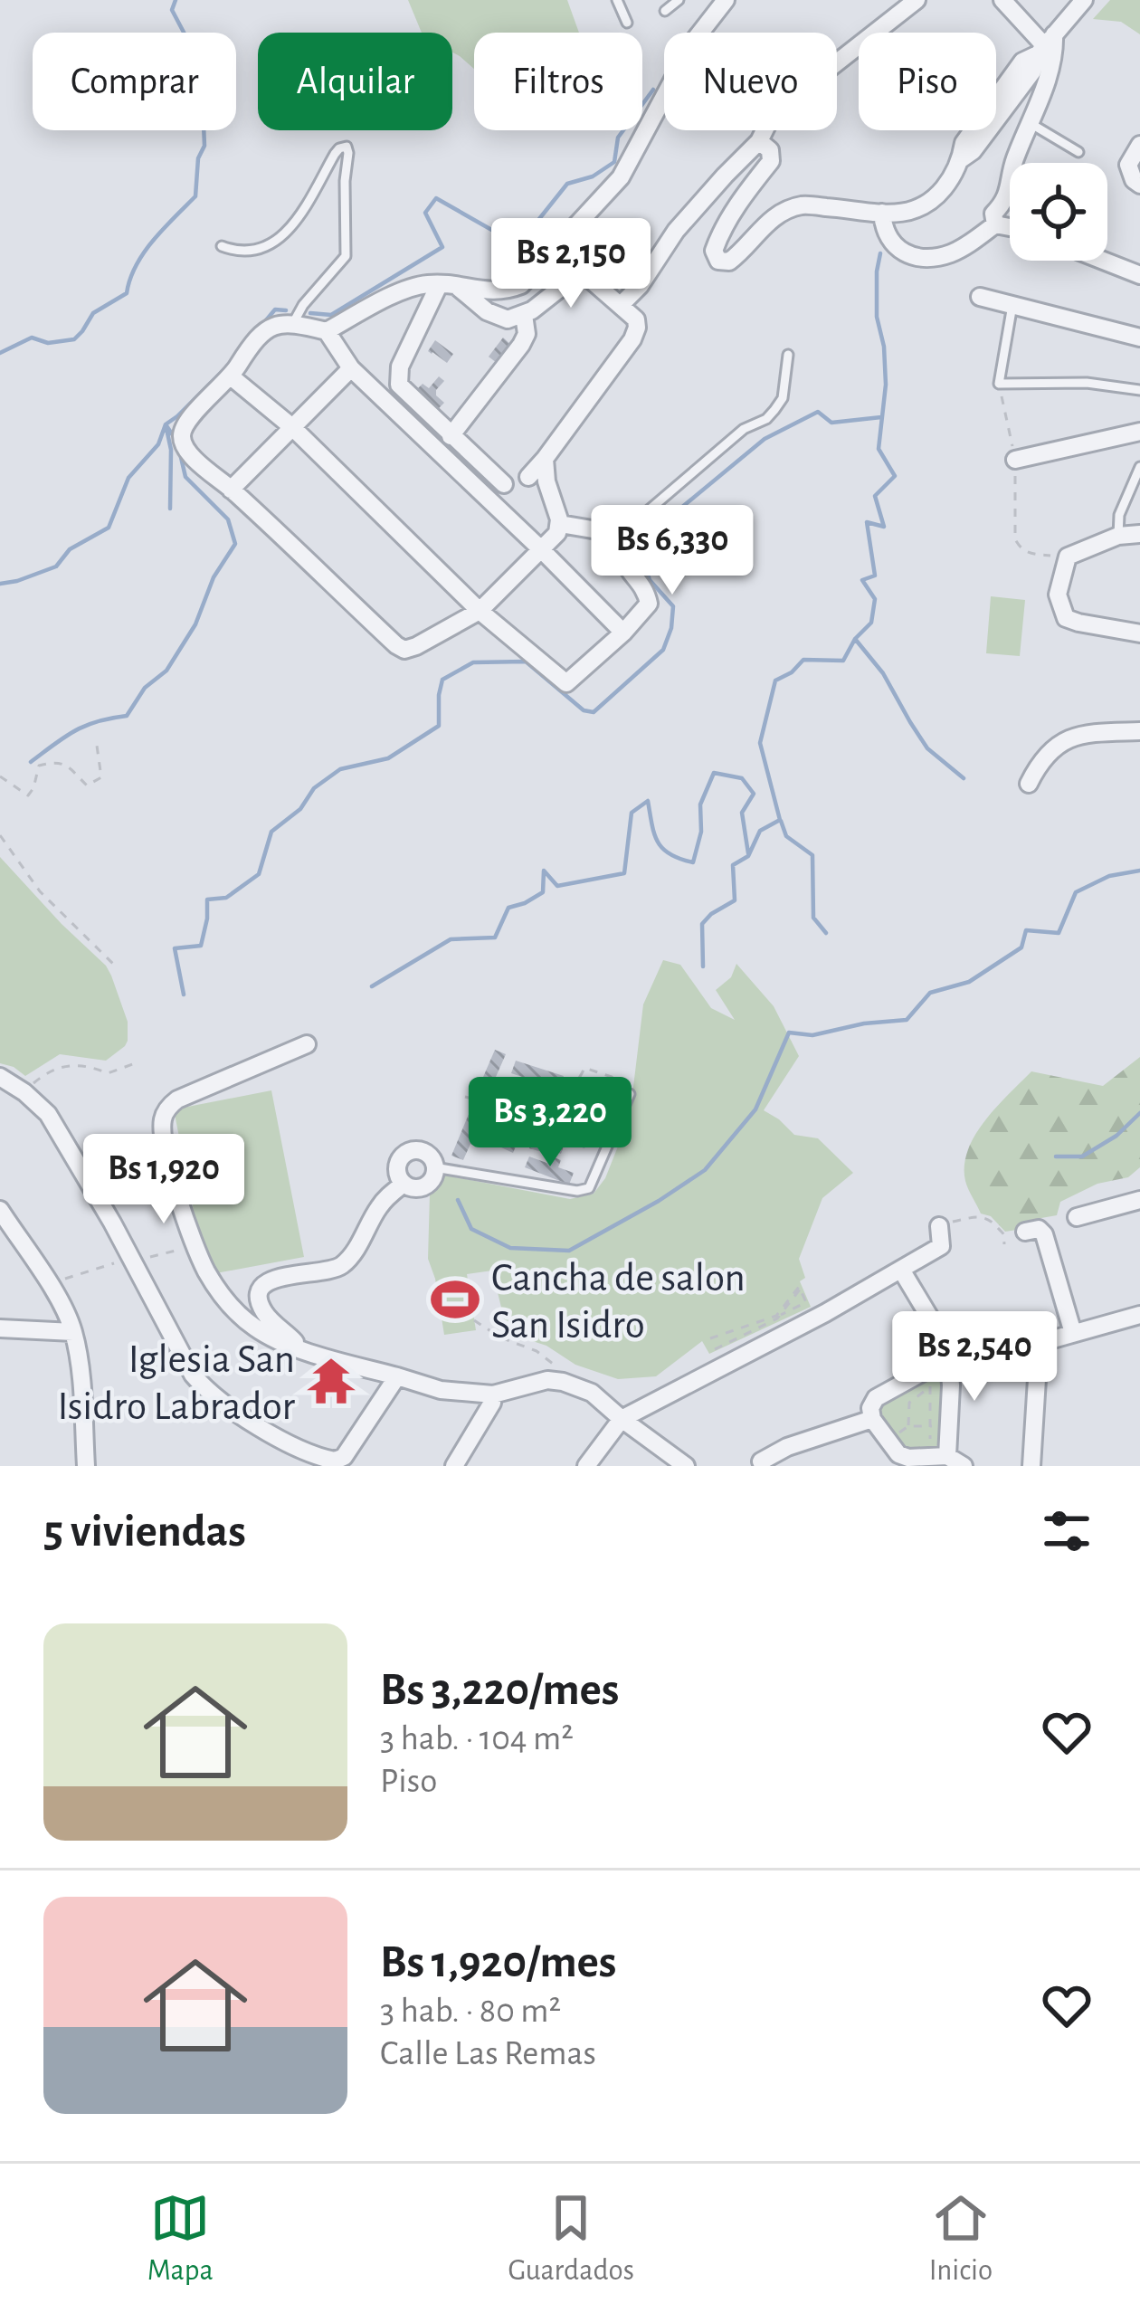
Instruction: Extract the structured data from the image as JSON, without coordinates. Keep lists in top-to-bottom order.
{
  "places": {
    "sports": ["Cancha de salon San Isidro"],
    "temple": ["Iglesia San Isidro Labrador"]
  },
  "page": {
    "chip": [
      "Comprar",
      "Alquilar",
      "Filtros",
      "Nuevo",
      "Piso"
    ],
    "price": [
      "Bs 2,150",
      "Bs 6,330",
      "Bs 3,220",
      "Bs 1,920",
      "Bs 2,540"
    ],
    "heading": "5 viviendas",
    "list": [
      {
        "name": "Bs 3,220/mes",
        "note": "3 hab. · 104 m² · Piso"
      },
      {
        "name": "Bs 1,920/mes",
        "note": "3 hab. · 80 m² · Calle Las Remas"
      }
    ],
    "tabs": ["Mapa", "Guardados", "Inicio"]
  }
}
